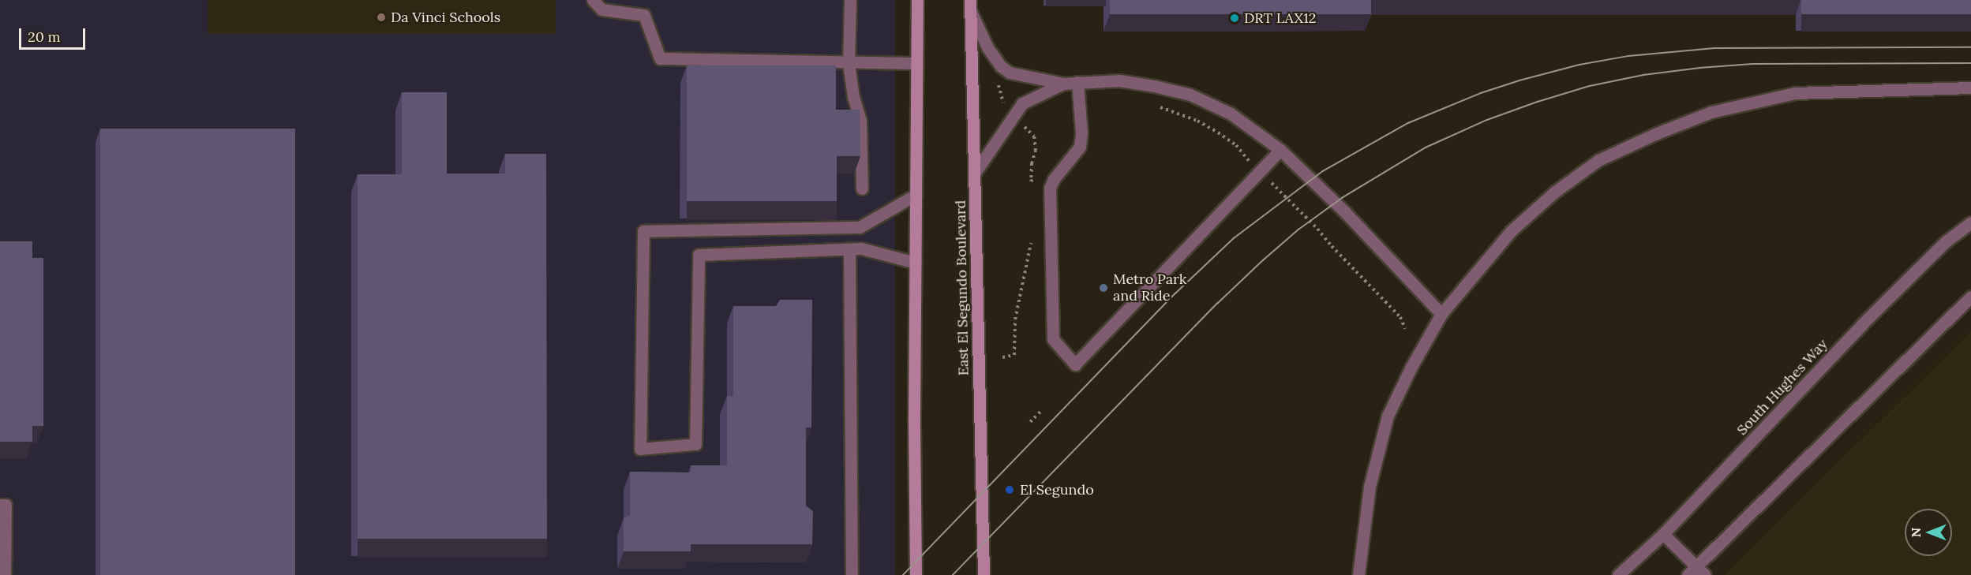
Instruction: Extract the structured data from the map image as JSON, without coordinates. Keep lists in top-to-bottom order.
{
  "streets": {
    "main road": ["East El Segundo Boulevard"],
    "street": ["South Hughes Way"]
  },
  "places": [
    "Da Vinci Schools",
    "DRT LAX12",
    "Metro Park and Ride",
    "El Segundo"
  ],
  "scale_bar": "20 m",
  "north": "left"
}
